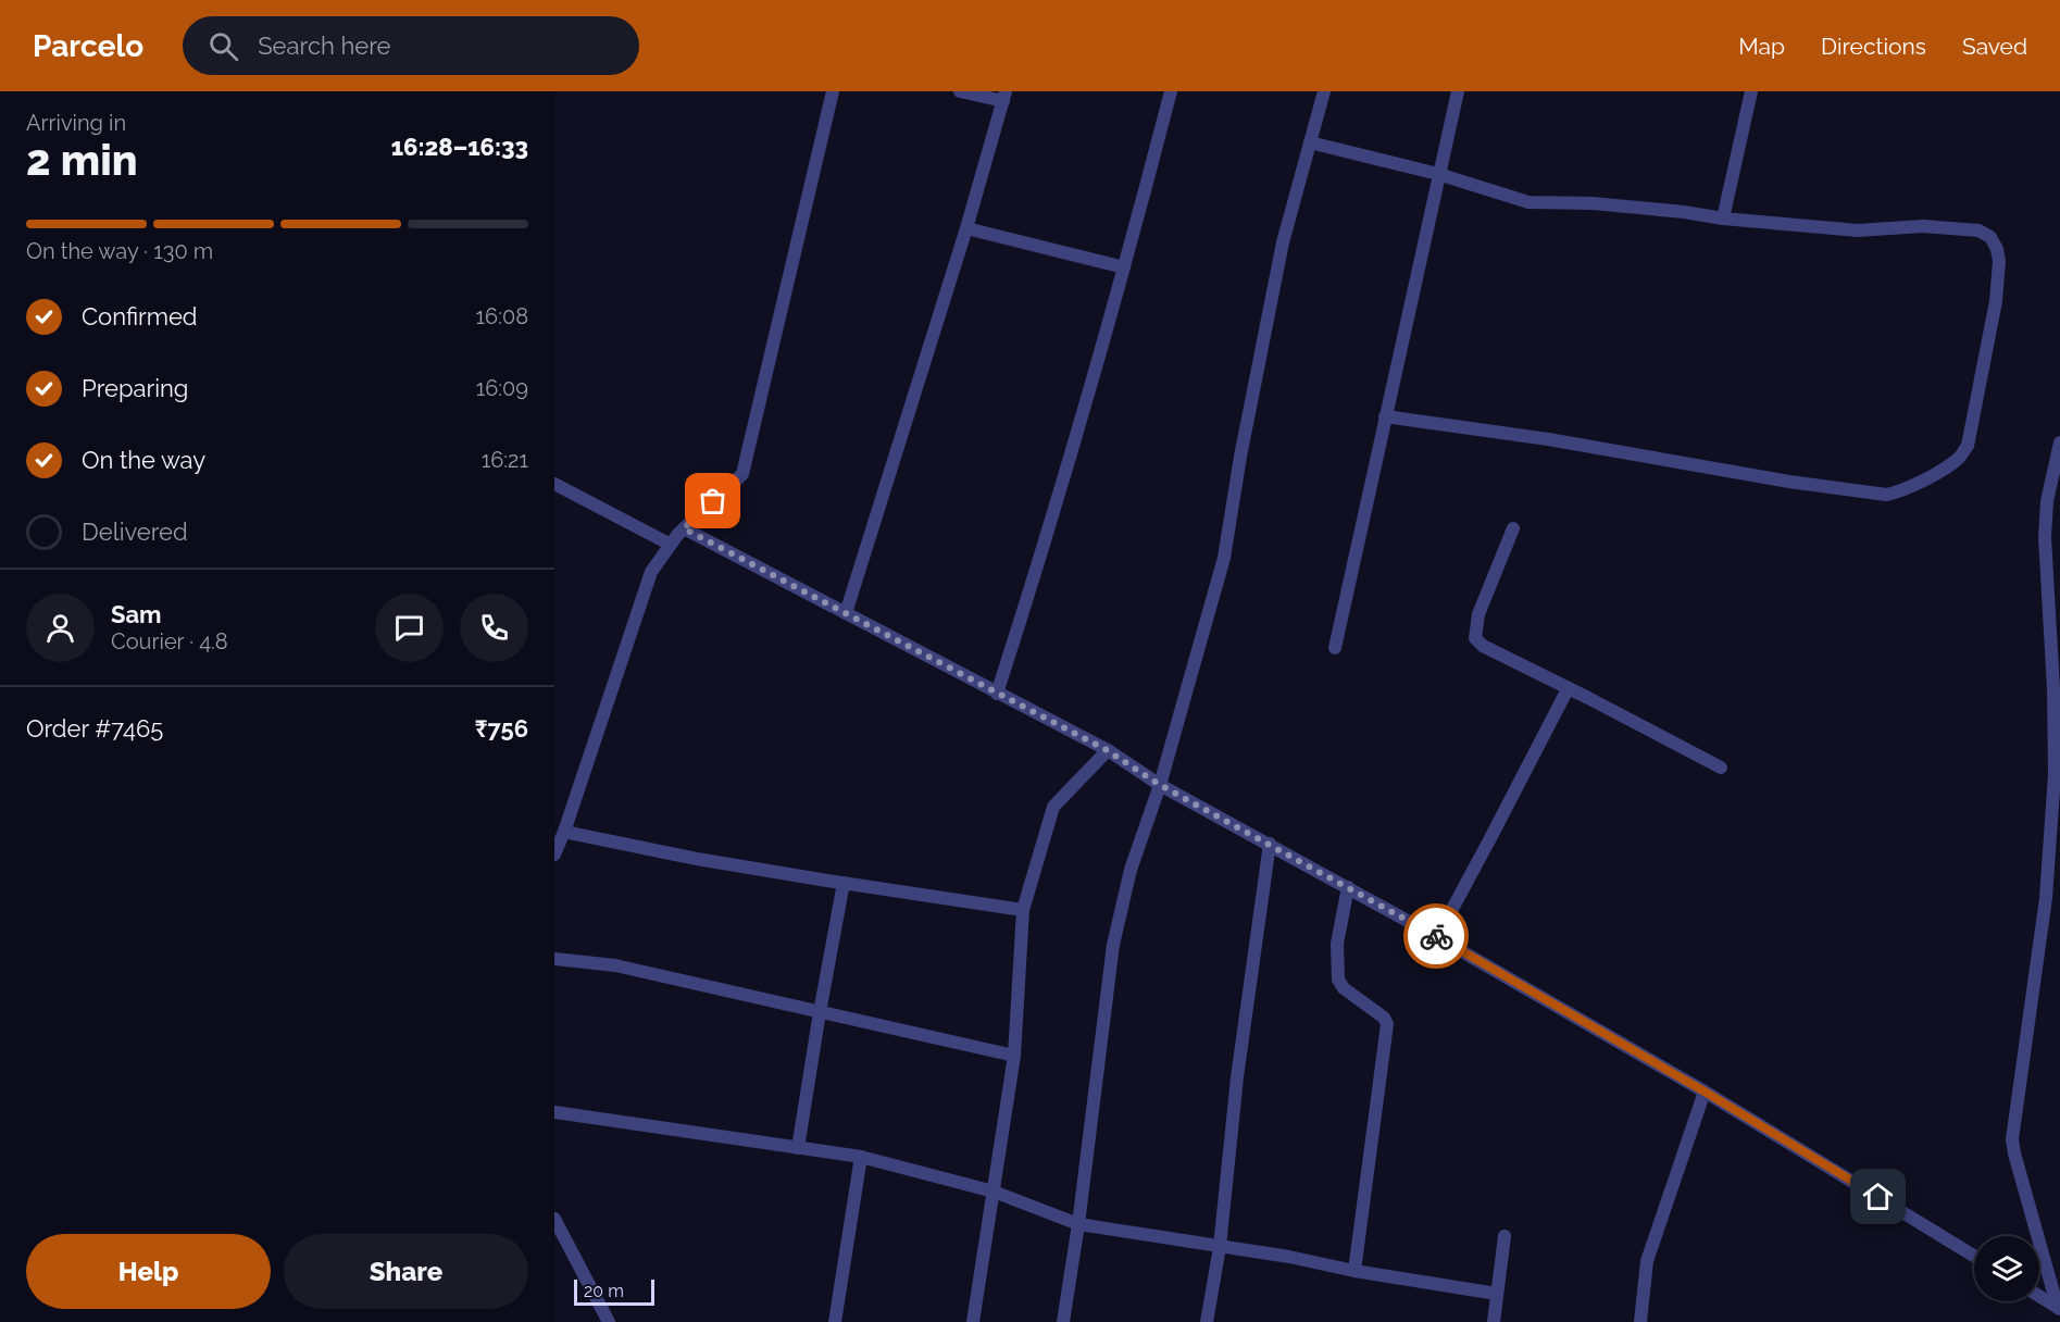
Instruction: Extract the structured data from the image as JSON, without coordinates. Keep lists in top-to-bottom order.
{
  "scale_bar": "20 m",
  "page": {
    "header": "Parcelo",
    "search": "Search here",
    "nav": ["Map", "Directions", "Saved"],
    "heading": ["2 min", "Arriving in", "16:28–16:33"],
    "panel": [
      "Sam",
      "Courier · 4.8",
      "Order #7465",
      "₹756"
    ],
    "bar": "On the way · 130 m",
    "list": [
      ["Confirmed", "16:08"],
      ["Preparing", "16:09"],
      ["On the way", "16:21"],
      "Delivered"
    ],
    "buttons": ["Help", "Share"],
    "scale": "20 m"
  }
}
